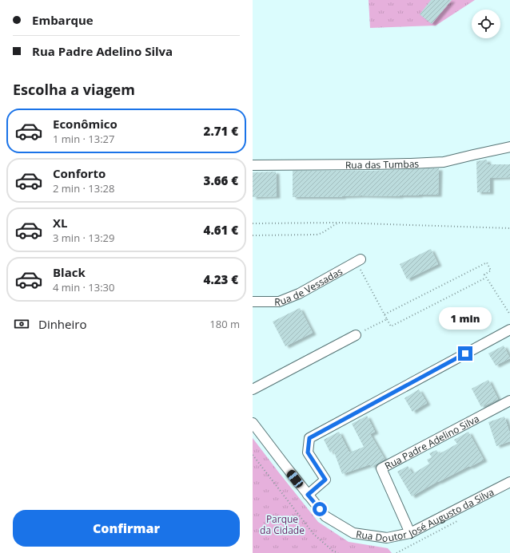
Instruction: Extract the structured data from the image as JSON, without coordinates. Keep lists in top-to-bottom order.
{
  "streets": {
    "street": [
      "Rua das Tumbas",
      "Rua de Vessadas",
      "Rua Padre Adelino Silva",
      "Rua Doutor José Augusto da Silva"
    ]
  },
  "crossings": [
    ["Rua Padre Adelino Silva", "Rua Doutor José Augusto da Silva"]
  ],
  "parks": ["Parque da Cidade"],
  "page": {
    "banner": ["Embarque", "Rua Padre Adelino Silva"],
    "heading": "Escolha a viagem",
    "list": [
      {
        "name": "Econômico",
        "note": "1 min · 13:27",
        "value": "2.71 €"
      },
      {
        "name": "Conforto",
        "note": "2 min · 13:28",
        "value": "3.66 €"
      },
      {
        "name": "XL",
        "note": "3 min · 13:29",
        "value": "4.61 €"
      },
      {
        "name": "Black",
        "note": "4 min · 13:30",
        "value": "4.23 €"
      }
    ],
    "pay": ["Dinheiro", "180 m"],
    "bubble": "1 min",
    "buttons": "Confirmar"
  }
}
